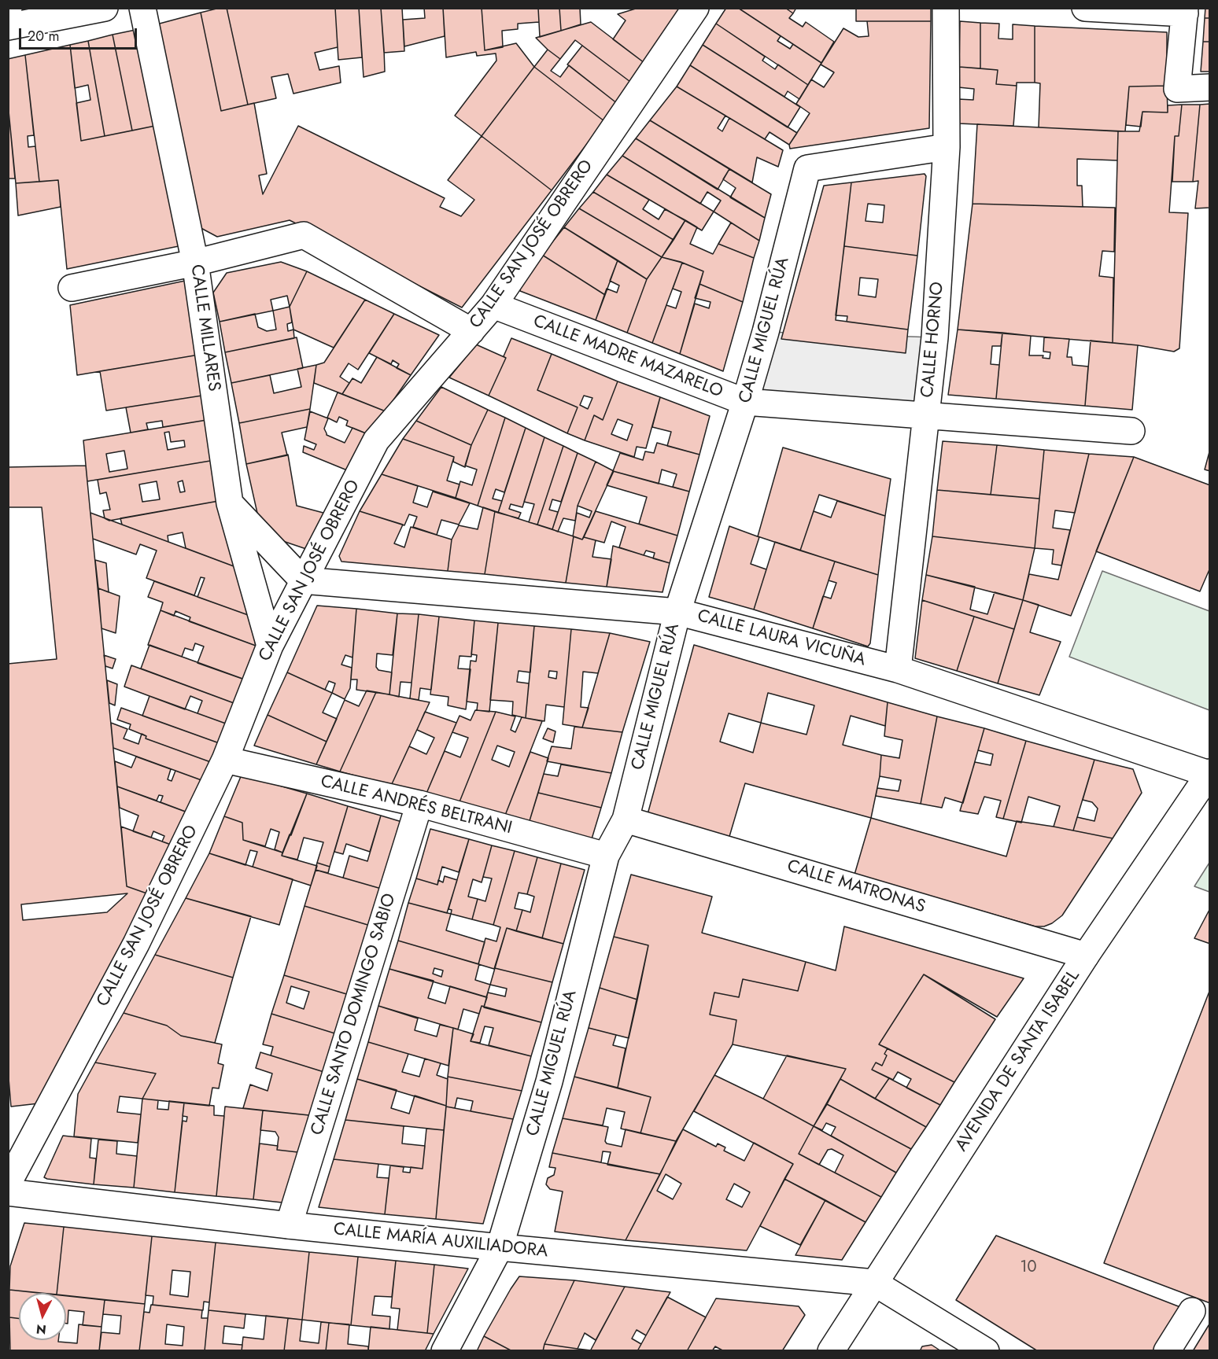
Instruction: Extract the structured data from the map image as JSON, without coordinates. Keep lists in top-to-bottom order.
{
  "streets": {
    "street": [
      "CALLE SAN JOSÉ OBRERO",
      "CALLE MILLARES",
      "CALLE MIGUEL RÚA",
      "CALLE HORNO",
      "CALLE MADRE MAZARELO",
      "CALLE LAURA VICUÑA",
      "CALLE ANDRÉS BELTRANI",
      "CALLE MATRONAS",
      "CALLE SANTO DOMINGO SABIO",
      "AVENIDA DE SANTA ISABEL",
      "CALLE MARÍA AUXILIADORA"
    ]
  },
  "crossings": [
    ["CALLE SAN JOSÉ OBRERO", "CALLE MILLARES"],
    ["CALLE SAN JOSÉ OBRERO", "CALLE MADRE MAZARELO"],
    ["CALLE SAN JOSÉ OBRERO", "CALLE LAURA VICUÑA"],
    ["CALLE SAN JOSÉ OBRERO", "CALLE ANDRÉS BELTRANI"],
    ["CALLE MIGUEL RÚA", "CALLE HORNO"],
    ["CALLE MIGUEL RÚA", "CALLE MADRE MAZARELO"],
    ["CALLE MIGUEL RÚA", "CALLE LAURA VICUÑA"],
    ["CALLE MIGUEL RÚA", "CALLE ANDRÉS BELTRANI"],
    ["CALLE MIGUEL RÚA", "CALLE MATRONAS"],
    ["CALLE MIGUEL RÚA", "CALLE MARÍA AUXILIADORA"],
    ["CALLE HORNO", "CALLE MADRE MAZARELO"],
    ["CALLE HORNO", "CALLE LAURA VICUÑA"],
    ["CALLE LAURA VICUÑA", "AVENIDA DE SANTA ISABEL"],
    ["CALLE ANDRÉS BELTRANI", "CALLE SANTO DOMINGO SABIO"],
    ["CALLE MATRONAS", "AVENIDA DE SANTA ISABEL"],
    ["CALLE SANTO DOMINGO SABIO", "CALLE MARÍA AUXILIADORA"],
    ["AVENIDA DE SANTA ISABEL", "CALLE MARÍA AUXILIADORA"]
  ],
  "house_numbers": ["10"],
  "scale_bar": "20 m",
  "north": "bottom"
}
